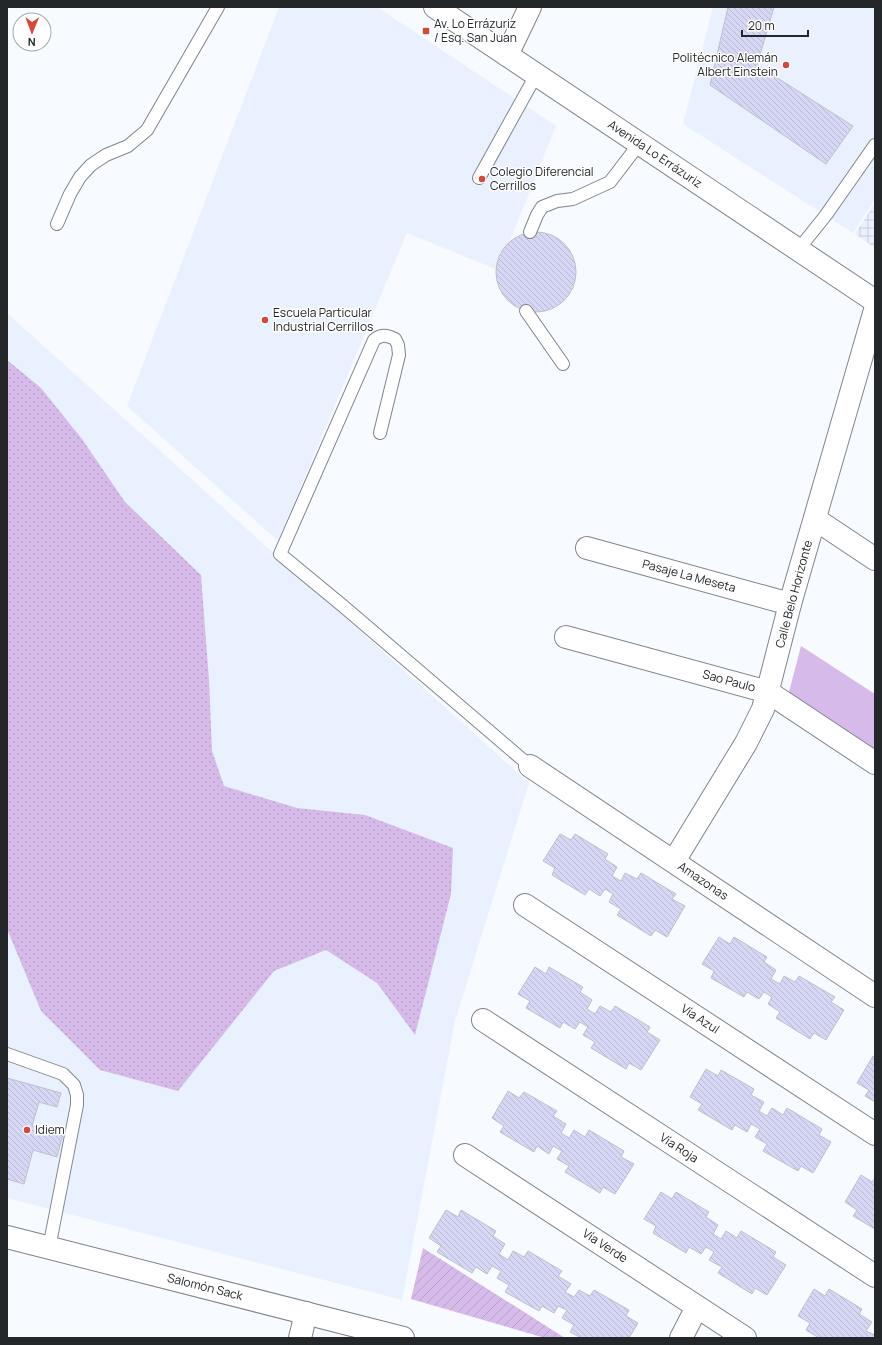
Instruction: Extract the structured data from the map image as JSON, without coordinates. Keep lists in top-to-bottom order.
{
  "streets": {
    "street": [
      "Avenida Lo Errázuriz",
      "Pasaje La Meseta",
      "Calle Belo Horizonte",
      "Sao Paulo",
      "Amazonas",
      "Vía Azul",
      "Vía Roja",
      "Vía Verde",
      "Salomón Sack"
    ]
  },
  "crossings": [
    ["Pasaje La Meseta", "Calle Belo Horizonte"],
    ["Calle Belo Horizonte", "Sao Paulo"],
    ["Calle Belo Horizonte", "Amazonas"]
  ],
  "places": {
    "transit": ["Av. Lo Errázuriz / Esq. San Juan"],
    "other": [
      "Politécnico Alemán Albert Einstein",
      "Colegio Diferencial Cerrillos",
      "Escuela Particular Industrial Cerrillos",
      "Idiem"
    ]
  },
  "scale_bar": "20 m",
  "north": "bottom"
}
